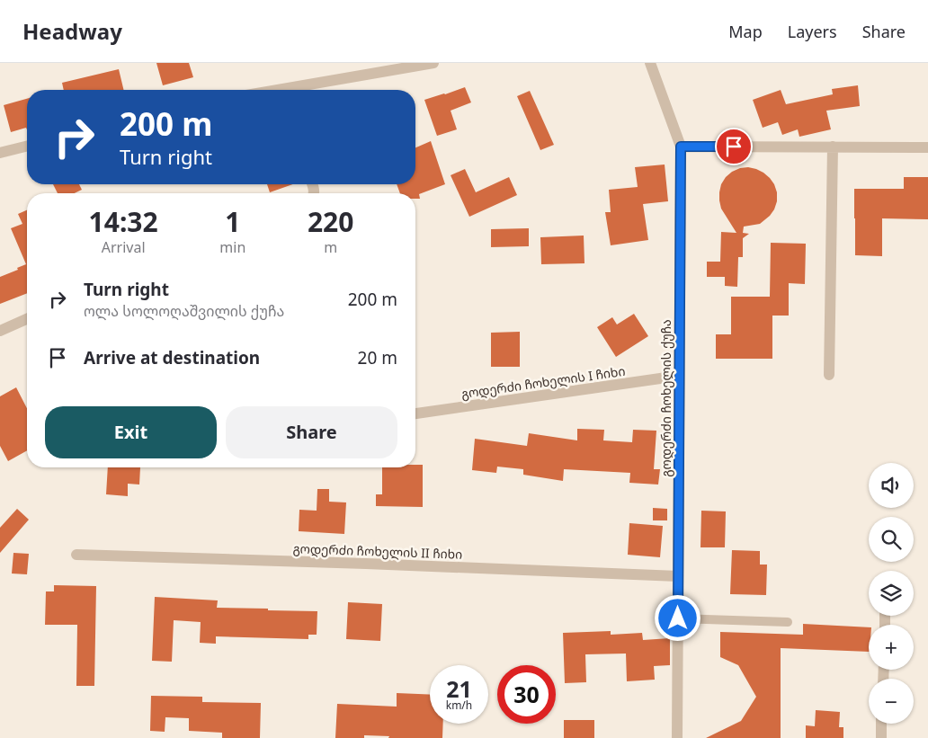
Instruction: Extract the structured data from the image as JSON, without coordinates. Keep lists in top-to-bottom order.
{
  "streets": {
    "street": ["გოდერძი ჩოხელის I ჩიხი", "გოდერძი ჩოხელის ქუჩა", "გოდერძი ჩოხელის II ჩიხი"]
  },
  "crossings": [
    ["გოდერძი ჩოხელის I ჩიხი", "გოდერძი ჩოხელის ქუჩა"],
    ["გოდერძი ჩოხელის ქუჩა", "გოდერძი ჩოხელის II ჩიხი"]
  ],
  "page": {
    "header": "Headway",
    "nav": ["Map", "Layers", "Share"],
    "turn": ["200 m", "Turn right"],
    "eta": [
      "14:32",
      "Arrival",
      "1",
      "min",
      "220",
      "m"
    ],
    "list": [
      {
        "name": "Turn right",
        "note": "ოლა სოლოღაშვილის ქუჩა",
        "value": "200 m"
      },
      {
        "name": "Arrive at destination",
        "value": "20 m"
      }
    ],
    "buttons": ["Exit", "Share"],
    "map_buttons": ["+", "−"],
    "speed": "21 km/h",
    "limit": "30"
  }
}
